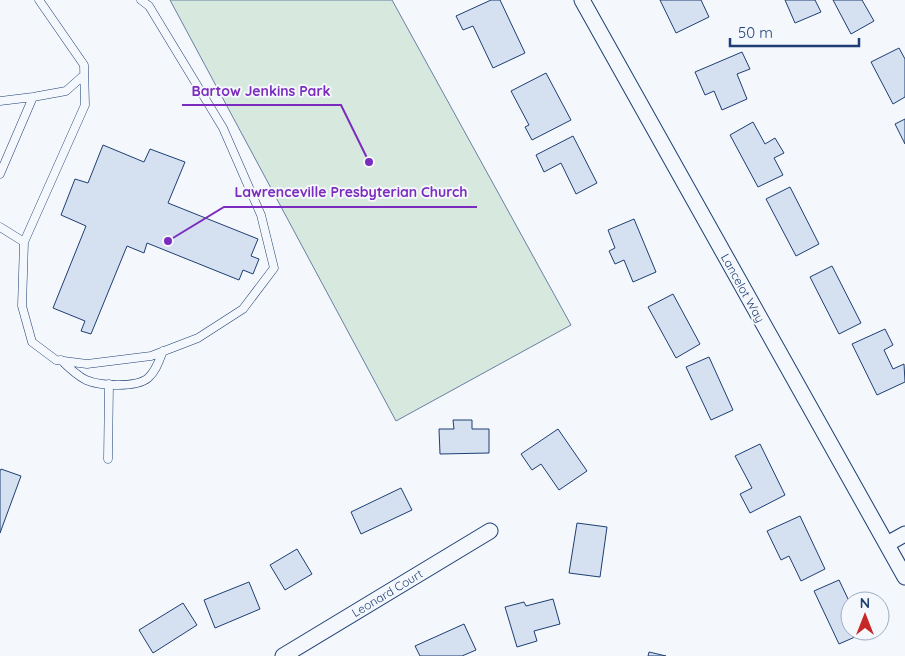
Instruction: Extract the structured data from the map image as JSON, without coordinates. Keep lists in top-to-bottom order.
{
  "streets": {
    "street": ["Lancelot Way", "Leonard Court"]
  },
  "places": ["Bartow Jenkins Park", "Lawrenceville Presbyterian Church"],
  "scale_bar": "50 m",
  "north": "top"
}
